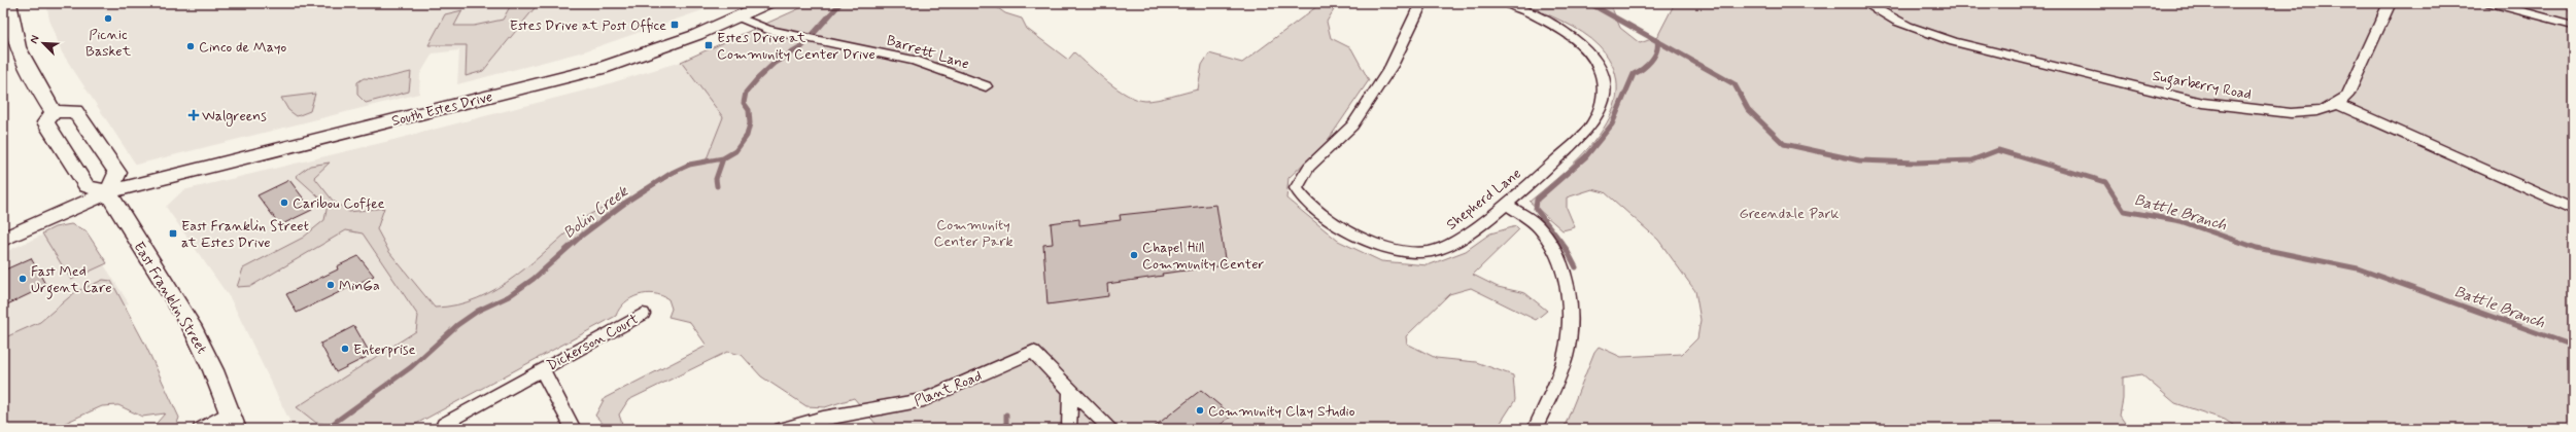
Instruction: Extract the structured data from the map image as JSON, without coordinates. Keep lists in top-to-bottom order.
{
  "streets": {
    "main road": ["South Estes Drive", "East Franklin Street"],
    "street": [
      "Barrett Lane",
      "Sugarberry Road",
      "Shepherd Lane",
      "Dickerson Court",
      "Plant Road"
    ]
  },
  "crossings": [
    ["Barrett Lane", "South Estes Drive"],
    ["South Estes Drive", "East Franklin Street"]
  ],
  "water": ["Bolin Creek", "Battle Branch"],
  "parks": ["Greendale Park", "Community Center Park"],
  "places": {
    "other": [
      "Picnic Basket",
      "Cinco de Mayo",
      "Caribou Coffee",
      "Chapel Hill Community Center",
      "Fast Med Urgent Care",
      "MinGa",
      "Enterprise",
      "Community Clay Studio"
    ],
    "transit": ["Estes Drive at Post Office", "Estes Drive at Community Center Drive", "East Franklin Street at Estes Drive"],
    "health": ["Walgreens"]
  },
  "north": "top left"
}
